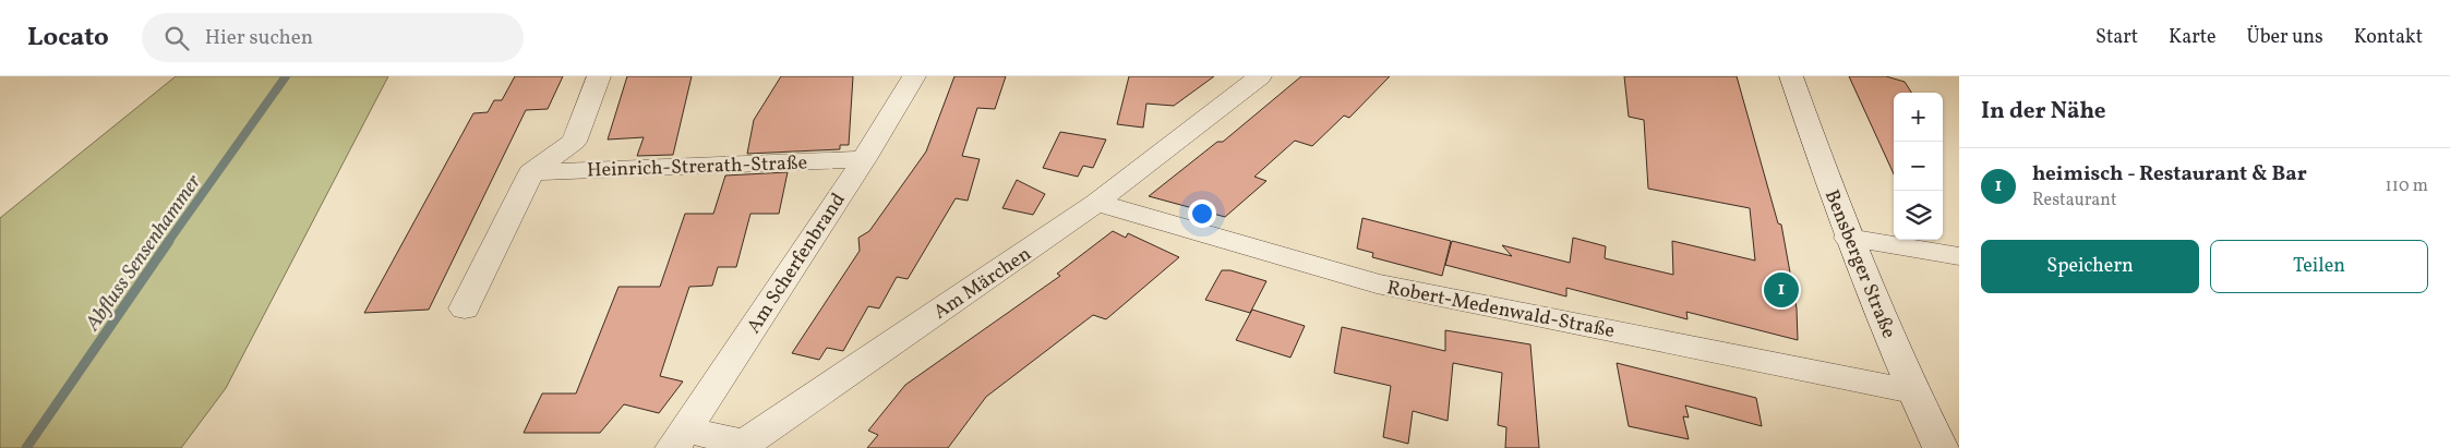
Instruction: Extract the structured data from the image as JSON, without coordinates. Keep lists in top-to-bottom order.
{
  "streets": {
    "street": [
      "Heinrich-Strerath-Straße",
      "Am Scherfenbrand",
      "Bensberger Straße",
      "Am Märchen",
      "Robert-Medenwald-Straße"
    ]
  },
  "crossings": [
    ["Heinrich-Strerath-Straße", "Am Scherfenbrand"],
    ["Am Scherfenbrand", "Am Märchen"],
    ["Bensberger Straße", "Robert-Medenwald-Straße"],
    ["Am Märchen", "Robert-Medenwald-Straße"]
  ],
  "water": ["Abfluss Sensenhammer"],
  "page": {
    "header": "Locato",
    "search": "Hier suchen",
    "nav": [
      "Start",
      "Karte",
      "Über uns",
      "Kontakt"
    ],
    "heading": "In der Nähe",
    "map_buttons": ["+", "−"],
    "list": [
      {
        "mark": "1",
        "name": "heimisch - Restaurant & Bar",
        "note": "Restaurant",
        "value": "110 m"
      }
    ],
    "buttons": ["Speichern", "Teilen"],
    "pins": "1"
  }
}
